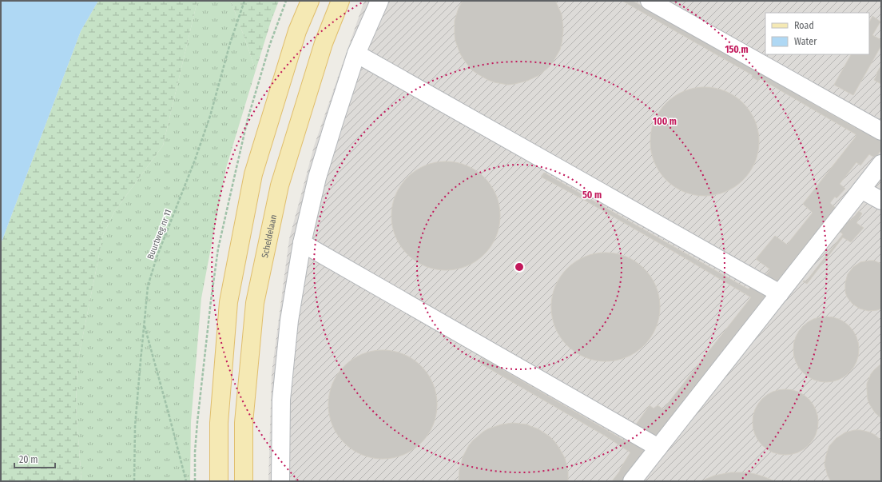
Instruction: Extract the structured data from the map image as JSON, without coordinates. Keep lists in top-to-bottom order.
{
  "streets": {
    "main road": ["Scheldelaan"],
    "path": ["Buurtweg nr 11"]
  },
  "legend": ["Road", "Water"],
  "scale_bar": "20 m",
  "rings": ["150 m", "100 m", "50 m"]
}
